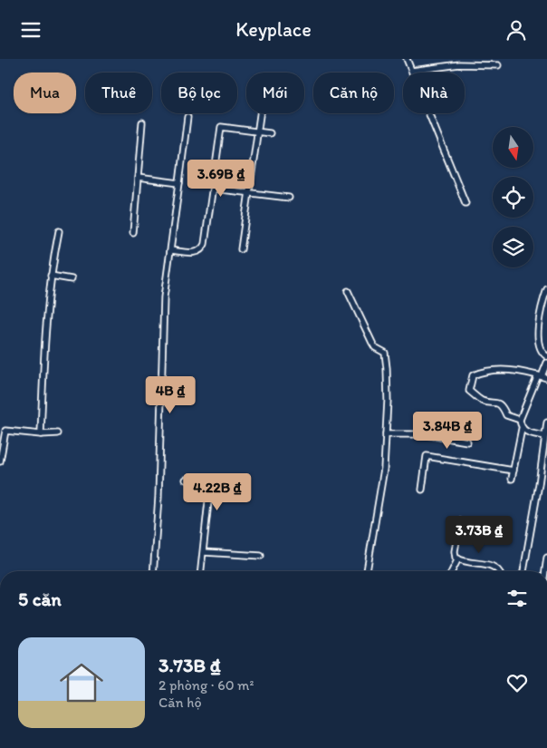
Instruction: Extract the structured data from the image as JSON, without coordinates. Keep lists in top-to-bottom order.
{
  "north": "bottom",
  "page": {
    "header": "Keyplace",
    "chip": [
      "Mua",
      "Thuê",
      "Bộ lọc",
      "Mới",
      "Căn hộ",
      "Nhà"
    ],
    "price": [
      "3.69B ₫",
      "4B ₫",
      "3.84B ₫",
      "4.22B ₫",
      "3.73B ₫"
    ],
    "heading": "5 căn",
    "list": [
      {
        "name": "3.73B ₫",
        "note": "2 phòng · 60 m² · Căn hộ"
      }
    ]
  }
}
